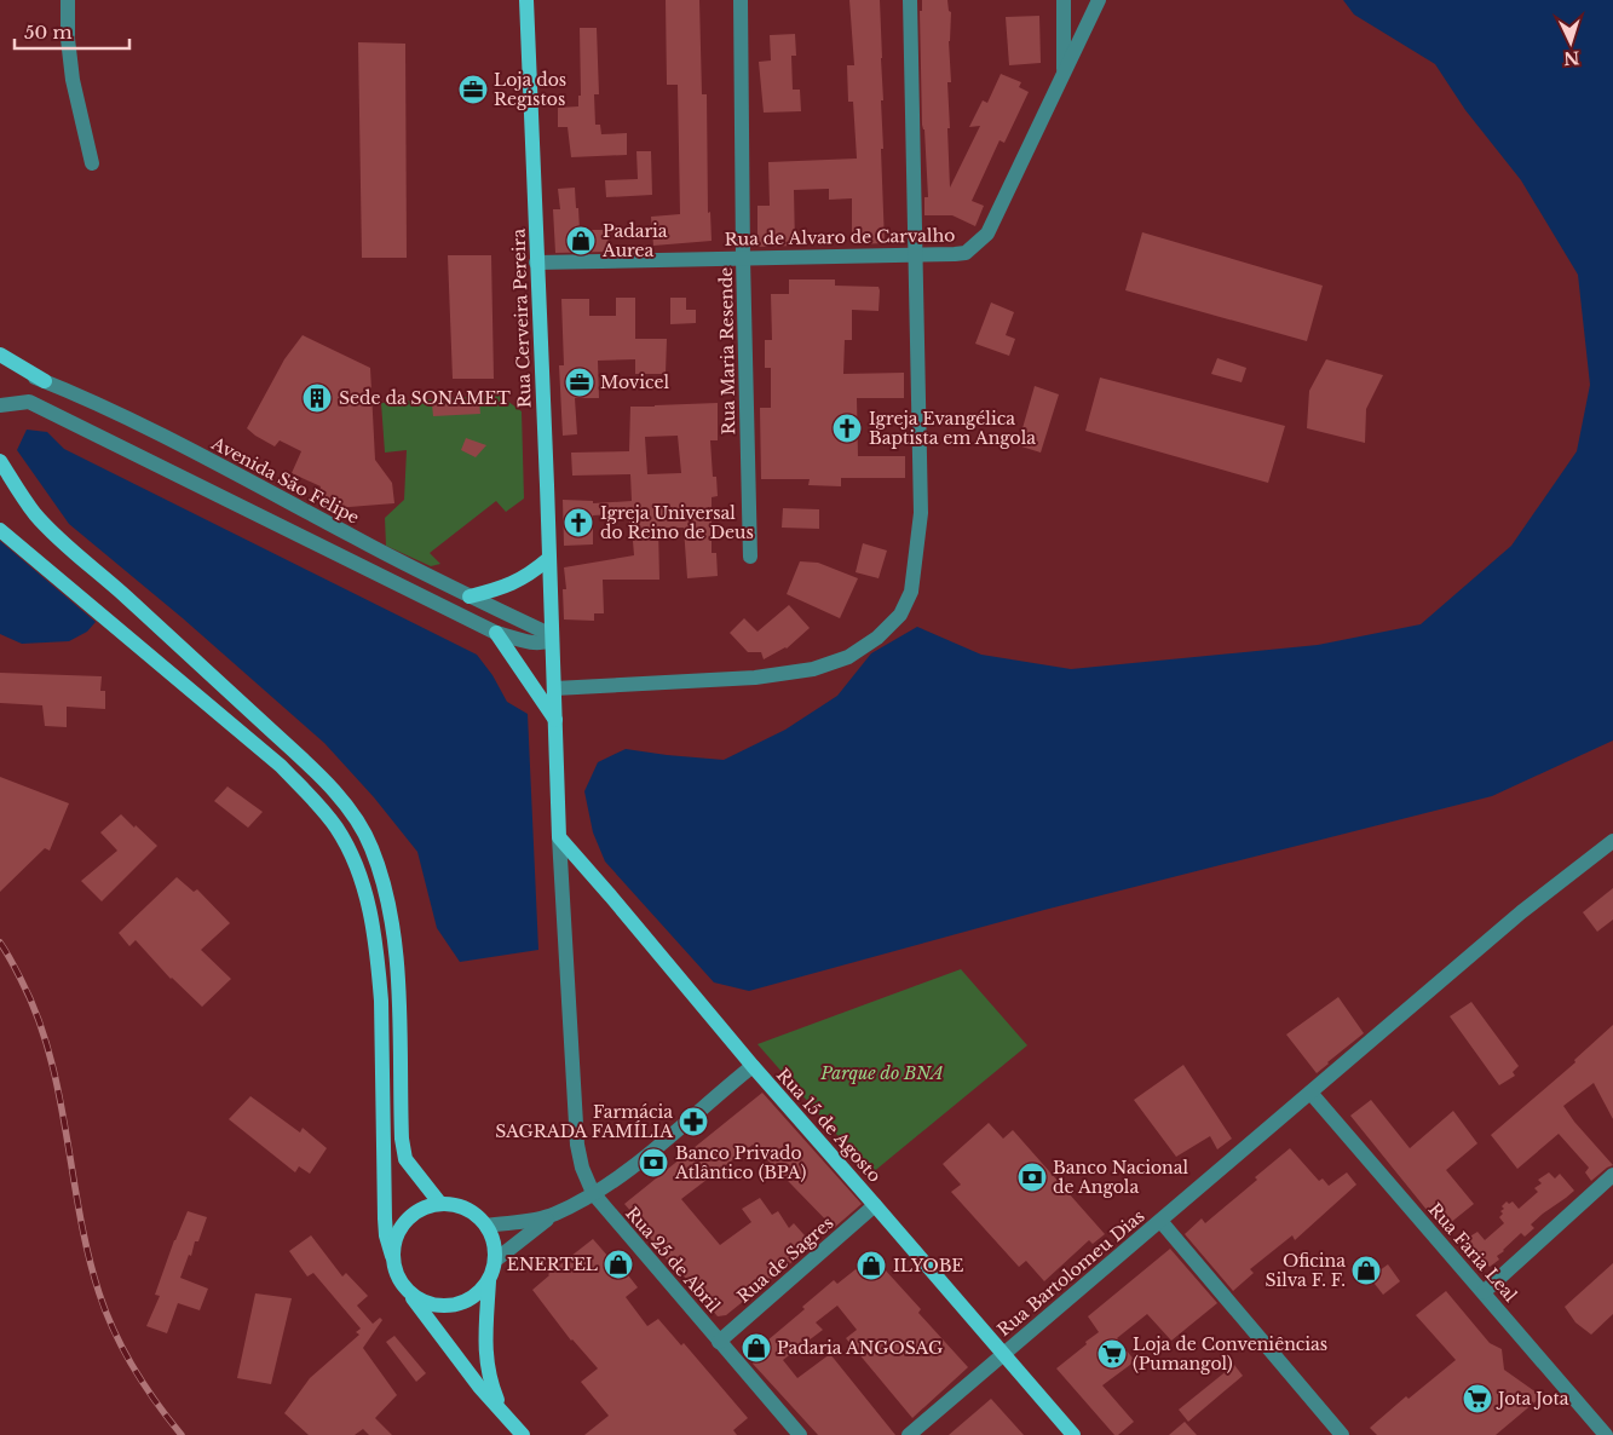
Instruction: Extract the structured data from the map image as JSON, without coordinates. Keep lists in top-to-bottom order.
{
  "streets": {
    "main road": ["Rua Cerveira Pereira", "Rua 15 de Agosto"],
    "street": [
      "Rua de Alvaro de Carvalho",
      "Rua Maria Resende",
      "Avenida São Felipe",
      "Rua Faria Leal",
      "Rua 25 de Abril",
      "Rua de Sagres",
      "Rua Bartolomeu Dias"
    ]
  },
  "crossings": [
    ["Rua de Alvaro de Carvalho", "Rua Cerveira Pereira"],
    ["Rua de Alvaro de Carvalho", "Rua Maria Resende"],
    ["Rua Cerveira Pereira", "Avenida São Felipe"],
    ["Rua Cerveira Pereira", "Rua 15 de Agosto"],
    ["Rua Cerveira Pereira", "Rua 25 de Abril"],
    ["Rua 15 de Agosto", "Rua 25 de Abril"],
    ["Rua 15 de Agosto", "Rua de Sagres"],
    ["Rua 15 de Agosto", "Rua Bartolomeu Dias"],
    ["Rua Faria Leal", "Rua Bartolomeu Dias"],
    ["Rua 25 de Abril", "Rua de Sagres"]
  ],
  "parks": ["Parque do BNA"],
  "places": {
    "office": ["Loja dos Registos", "Movicel"],
    "shop": [
      "Padaria Aurea",
      "ENERTEL",
      "ILYOBE",
      "Oficina Silva F. F.",
      "Padaria ANGOSAG"
    ],
    "building": ["Sede da SONAMET"],
    "church": ["Igreja Evangélica Baptista em Angola", "Igreja Universal do Reino de Deus"],
    "pharmacy": ["Farmácia SAGRADA FAMÍLIA"],
    "bank": ["Banco Privado Atlântico (BPA)", "Banco Nacional de Angola"],
    "supermarket": ["Loja de Conveniências (Pumangol)", "Jota Jota"]
  },
  "scale_bar": "50 m",
  "north": "bottom"
}
